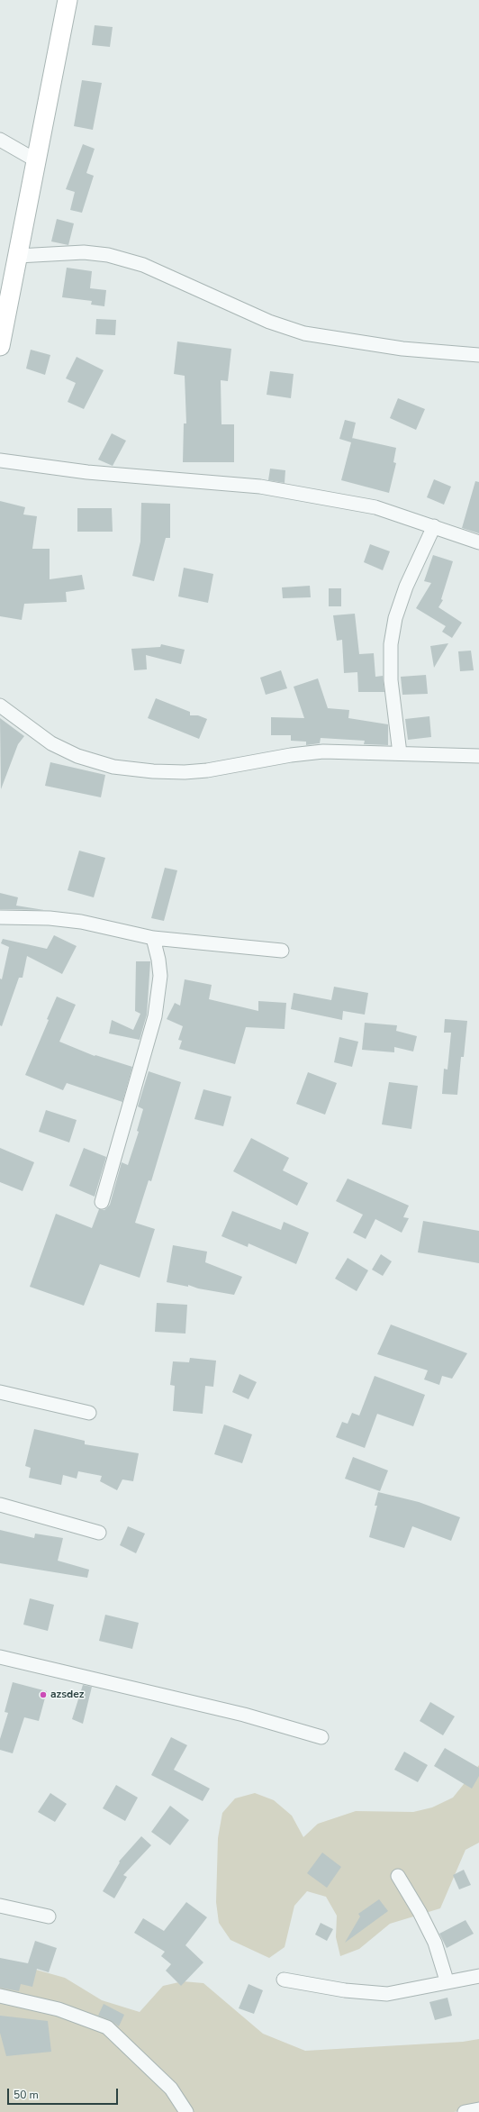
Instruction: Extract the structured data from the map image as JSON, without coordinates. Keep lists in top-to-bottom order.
{
  "places": ["azsdez"],
  "scale_bar": "50 m"
}
